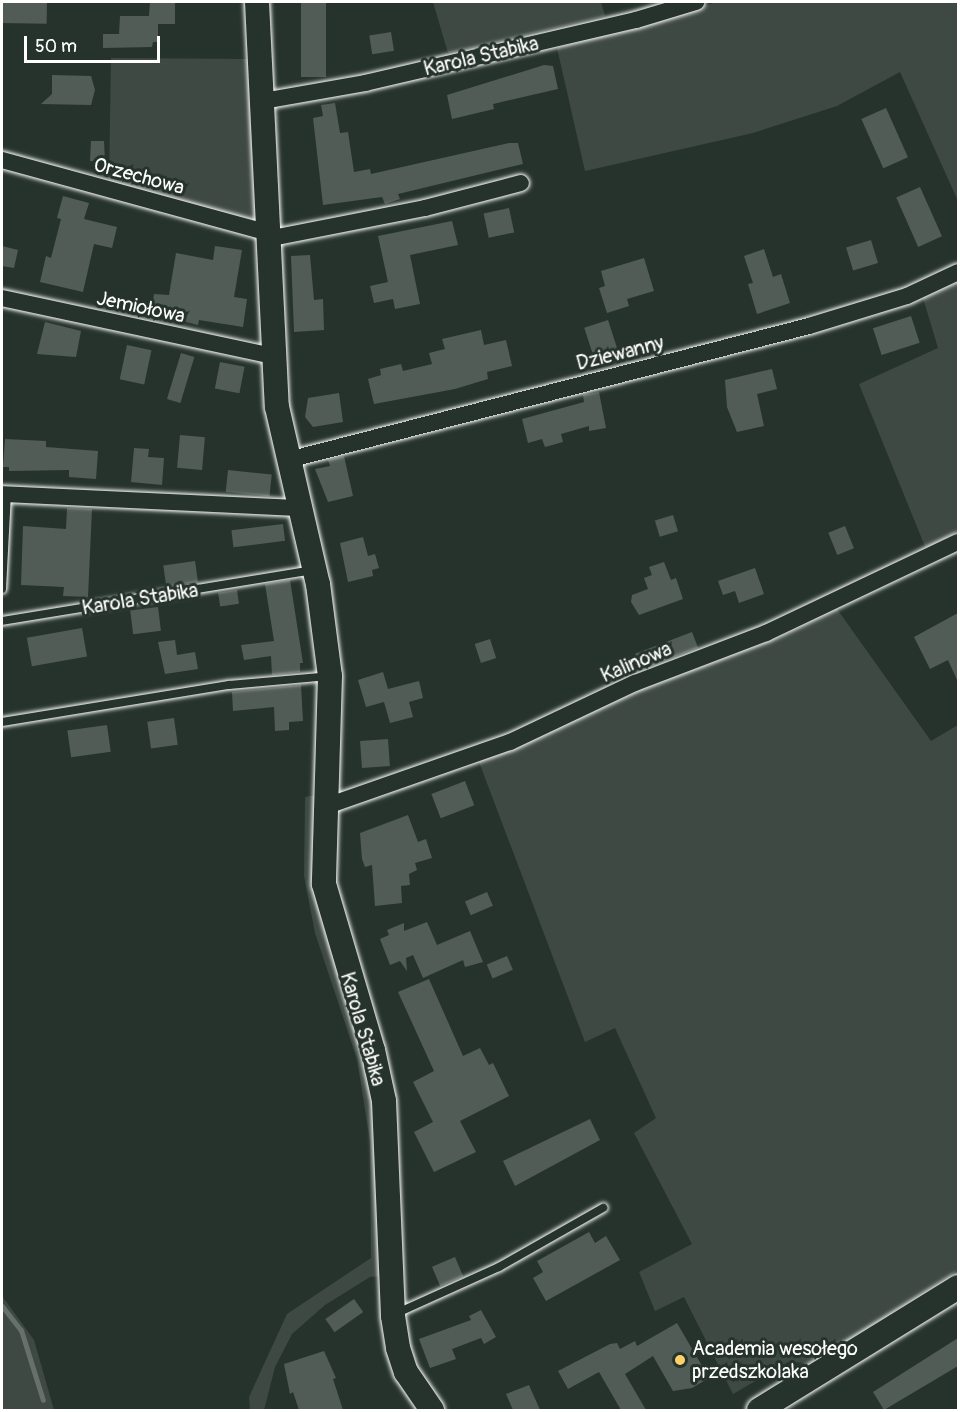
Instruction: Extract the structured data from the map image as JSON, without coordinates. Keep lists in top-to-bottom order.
{
  "streets": {
    "street": [
      "Karola Stabika",
      "Orzechowa",
      "Jemiołowa",
      "Dziewanny",
      "Kalinowa"
    ]
  },
  "crossings": [
    ["Karola Stabika", "Orzechowa"],
    ["Karola Stabika", "Jemiołowa"],
    ["Karola Stabika", "Dziewanny"],
    ["Karola Stabika", "Kalinowa"]
  ],
  "places": ["Academia wesołego przedszkolaka"],
  "scale_bar": "50 m"
}
